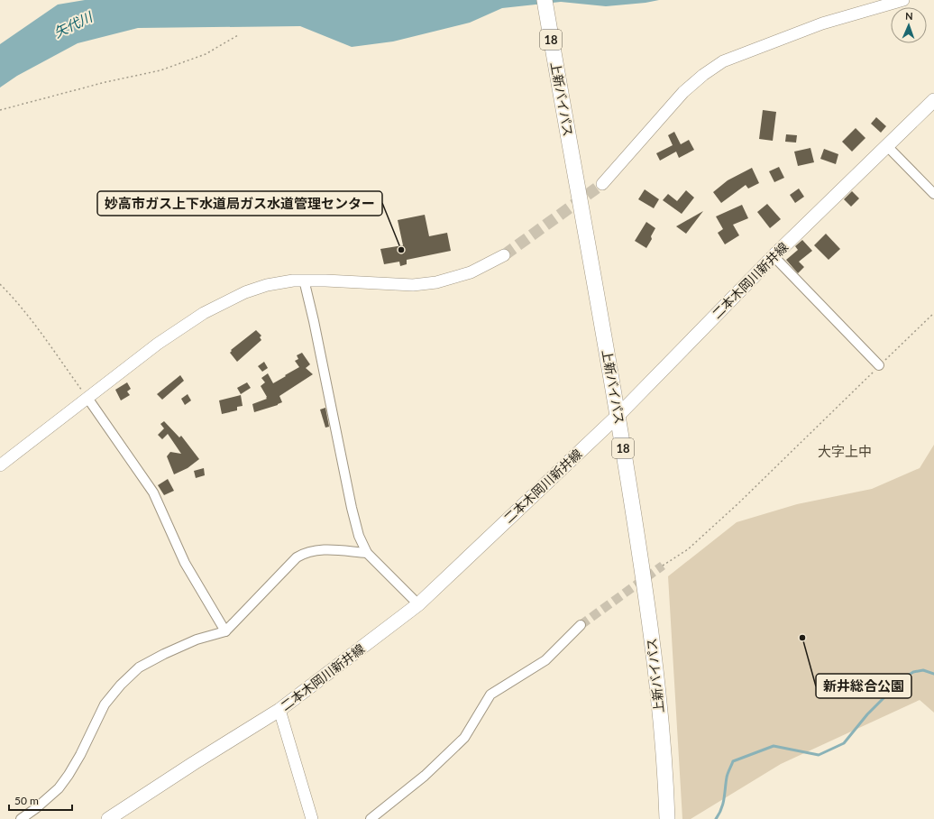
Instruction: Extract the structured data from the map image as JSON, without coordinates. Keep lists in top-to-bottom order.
{
  "streets": {
    "highway": ["18", "上新バイパス"],
    "main road": ["二本木岡川新井線"]
  },
  "crossings": [
    ["上新バイパス", "二本木岡川新井線"]
  ],
  "districts": ["大字上中"],
  "water": ["矢代川"],
  "places": ["妙高市ガス上下水道局ガス水道管理センター", "新井総合公園"],
  "scale_bar": "50 m",
  "north": "top"
}
